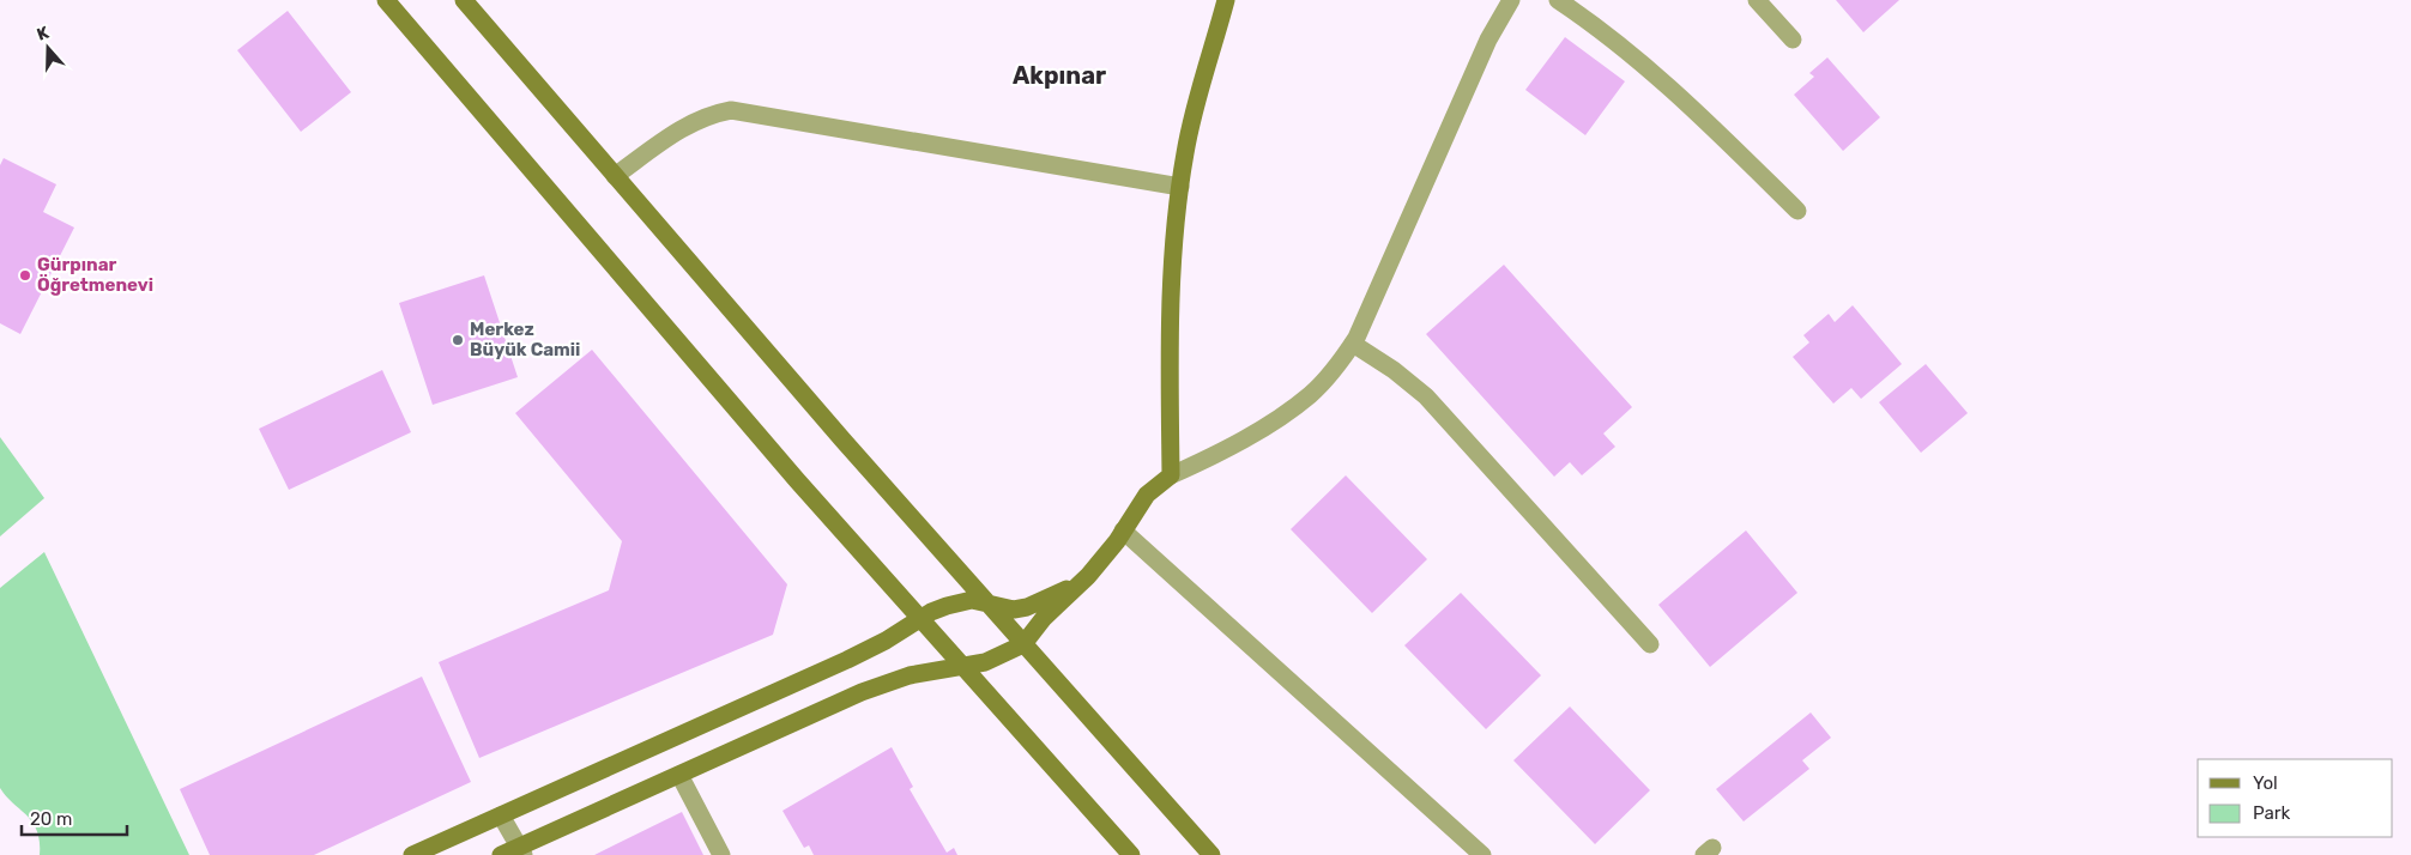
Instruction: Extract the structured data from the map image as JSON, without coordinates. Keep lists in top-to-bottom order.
{
  "districts": ["Akpınar"],
  "places": ["Gürpınar Öğretmenevi", "Merkez Büyük Camii"],
  "legend": ["Yol", "Park"],
  "scale_bar": "20 m",
  "north": "top"
}
